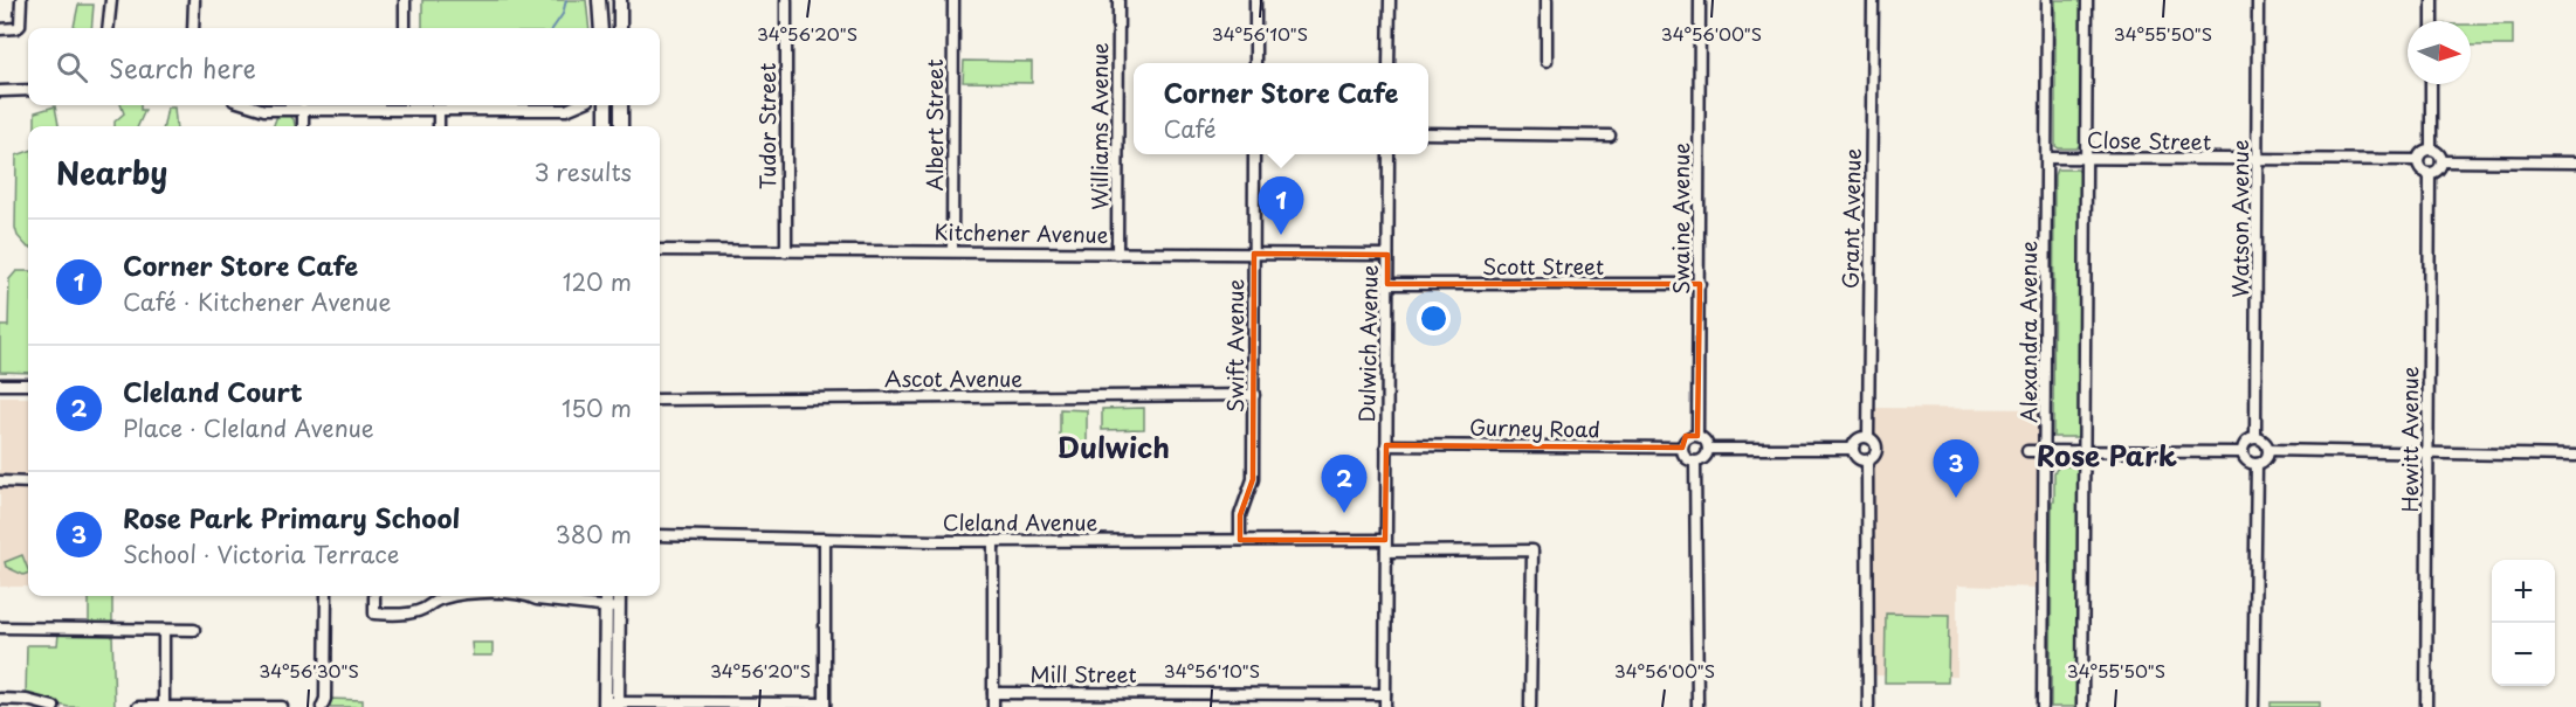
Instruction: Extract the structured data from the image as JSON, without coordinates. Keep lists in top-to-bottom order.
{
  "streets": {
    "street": [
      "Albert Street",
      "Tudor Street",
      "Williams Avenue",
      "Close Street",
      "Swaine Avenue",
      "Grant Avenue",
      "Watson Avenue",
      "Kitchener Avenue",
      "Scott Street",
      "Alexandra Avenue",
      "Dulwich Avenue",
      "Swift Avenue",
      "Ascot Avenue",
      "Gurney Road",
      "Hewitt Avenue",
      "Cleland Avenue",
      "Mill Street"
    ]
  },
  "crossings": [
    ["Albert Street", "Kitchener Avenue"],
    ["Tudor Street", "Kitchener Avenue"],
    ["Williams Avenue", "Kitchener Avenue"],
    ["Close Street", "Watson Avenue"],
    ["Close Street", "Alexandra Avenue"],
    ["Close Street", "Hewitt Avenue"],
    ["Swaine Avenue", "Scott Street"],
    ["Swaine Avenue", "Gurney Road"],
    ["Kitchener Avenue", "Dulwich Avenue"],
    ["Kitchener Avenue", "Swift Avenue"],
    ["Scott Street", "Dulwich Avenue"],
    ["Dulwich Avenue", "Gurney Road"],
    ["Dulwich Avenue", "Cleland Avenue"],
    ["Dulwich Avenue", "Mill Street"],
    ["Swift Avenue", "Ascot Avenue"],
    ["Swift Avenue", "Cleland Avenue"]
  ],
  "districts": ["Dulwich", "Rose Park"],
  "north": "right",
  "page": {
    "search": "Search here",
    "popup": ["Corner Store Cafe", "Café"],
    "heading": ["Nearby", "3 results"],
    "pins": ["1", "3", "2"],
    "list": [
      {
        "mark": "1",
        "name": "Corner Store Cafe",
        "note": "Café · Kitchener Avenue",
        "value": "120 m"
      },
      {
        "mark": "2",
        "name": "Cleland Court",
        "note": "Place · Cleland Avenue",
        "value": "150 m"
      },
      {
        "mark": "3",
        "name": "Rose Park Primary School",
        "note": "School · Victoria Terrace",
        "value": "380 m"
      }
    ],
    "map_buttons": ["+", "−"]
  },
  "coordinates": [
    "34°56'20\"S",
    "34°56'10\"S",
    "34°56'00\"S",
    "34°55'50\"S",
    "34°56'30\"S"
  ]
}
